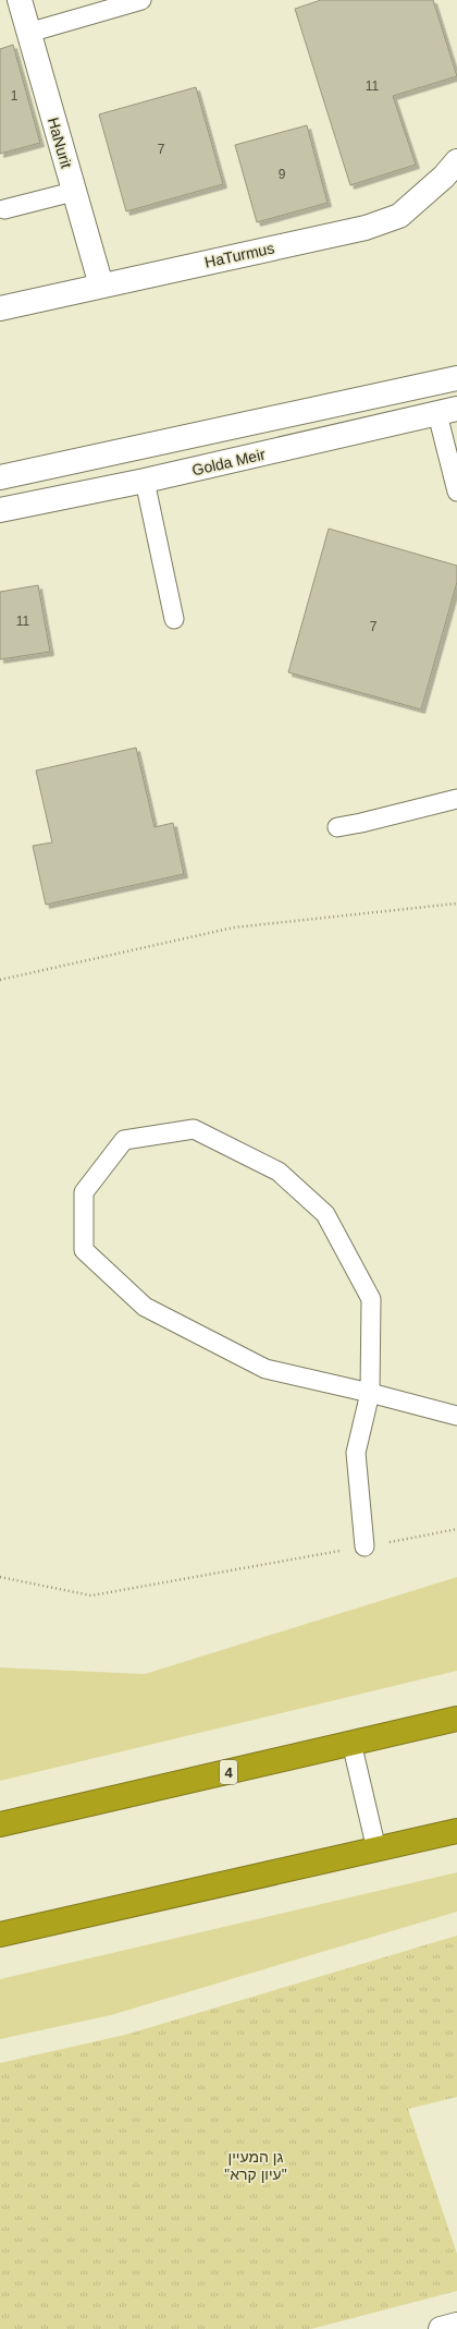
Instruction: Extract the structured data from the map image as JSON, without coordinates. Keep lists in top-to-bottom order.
{
  "streets": {
    "highway": ["4"],
    "street": ["HaNurit", "HaTurmus", "Golda Meir"]
  },
  "crossings": [
    ["HaNurit", "HaTurmus"]
  ],
  "parks": ["גן המעיין \"עיון קרא\""],
  "house_numbers": [
    "11",
    "1",
    "7",
    "9",
    "11",
    "7"
  ]
}
